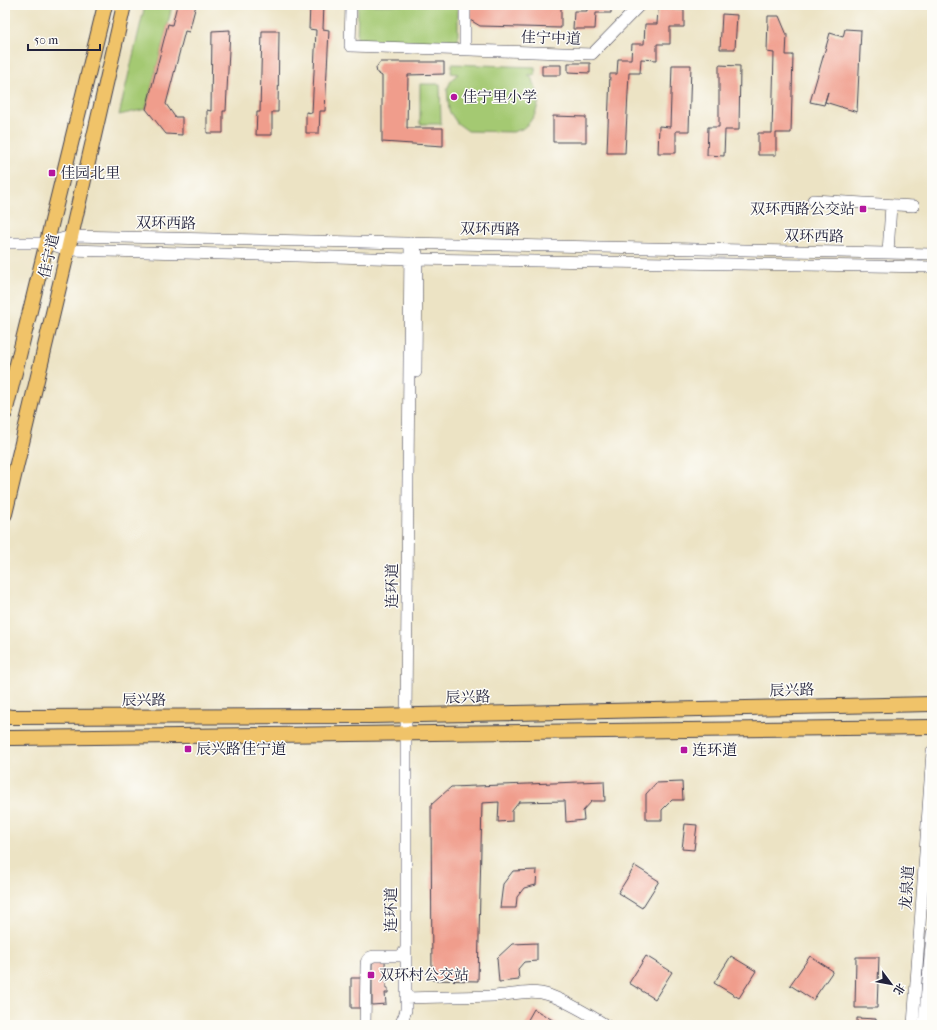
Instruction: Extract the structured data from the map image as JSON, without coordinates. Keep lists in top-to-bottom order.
{
  "streets": {
    "main road": ["佳宁道", "辰兴路"],
    "street": [
      "佳宁中道",
      "双环西路",
      "连环道",
      "龙泉道"
    ]
  },
  "crossings": [
    ["双环西路", "佳宁道"],
    ["双环西路", "连环道"],
    ["连环道", "辰兴路"]
  ],
  "places": {
    "other": ["佳宁里小学"],
    "transit": [
      "佳园北里",
      "双环西路公交站",
      "辰兴路佳宁道",
      "连环道",
      "双环村公交站"
    ]
  },
  "scale_bar": "50 m",
  "north": "bottom right"
}
